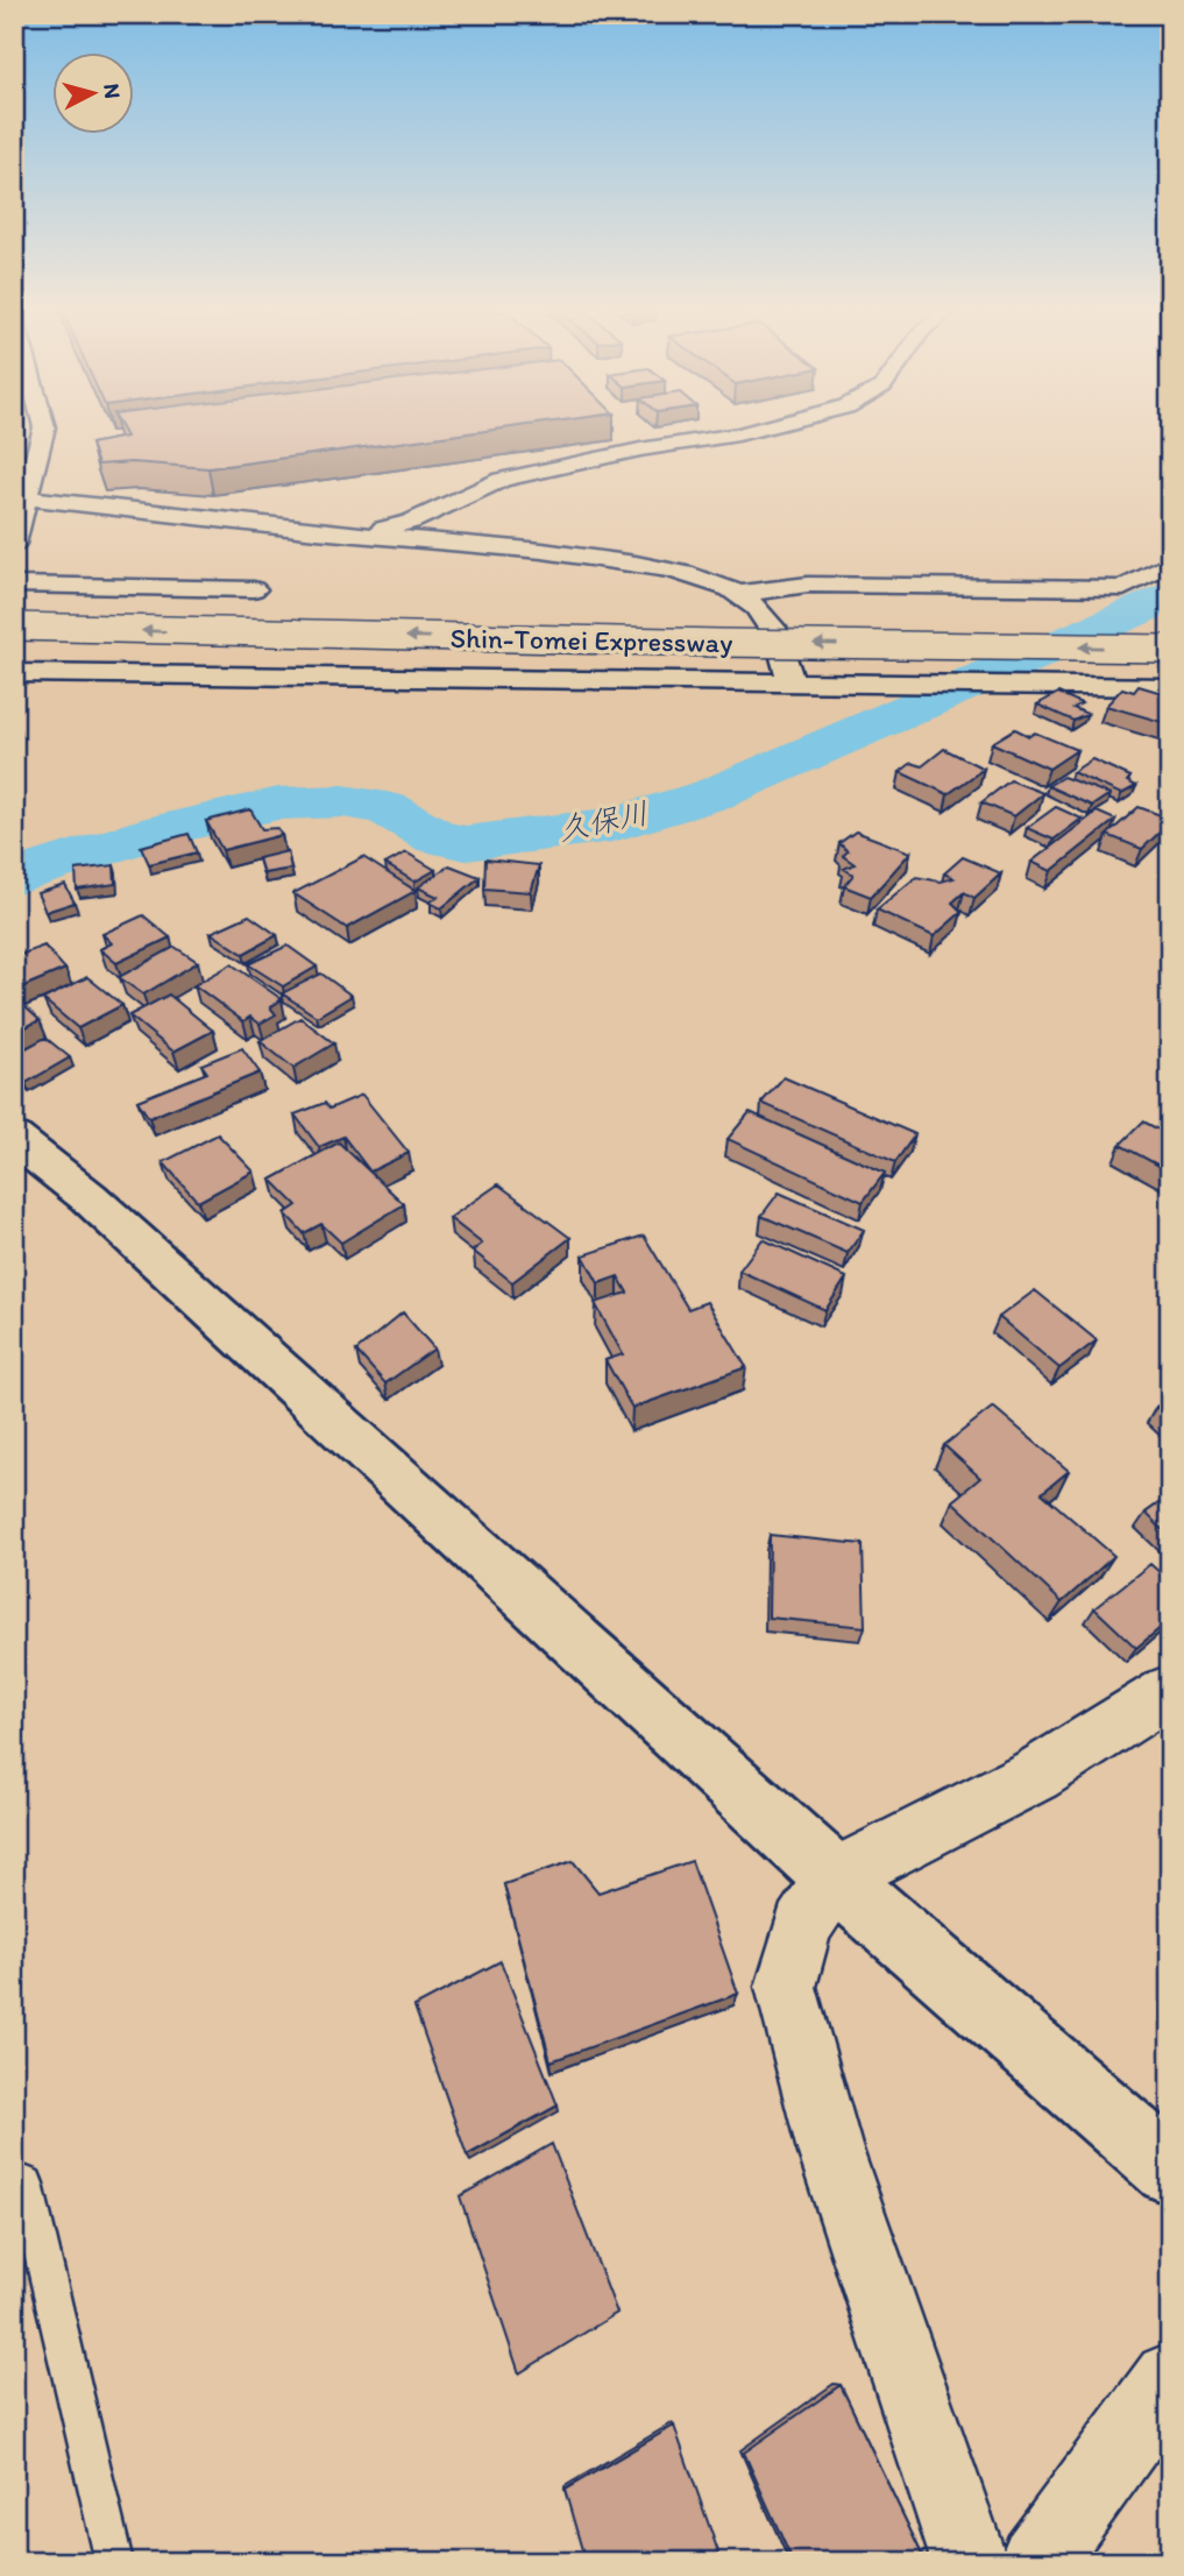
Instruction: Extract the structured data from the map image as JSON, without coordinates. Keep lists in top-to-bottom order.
{
  "streets": {
    "main road": ["Shin-Tomei Expressway"]
  },
  "water": ["久保川"],
  "north": "right"
}
